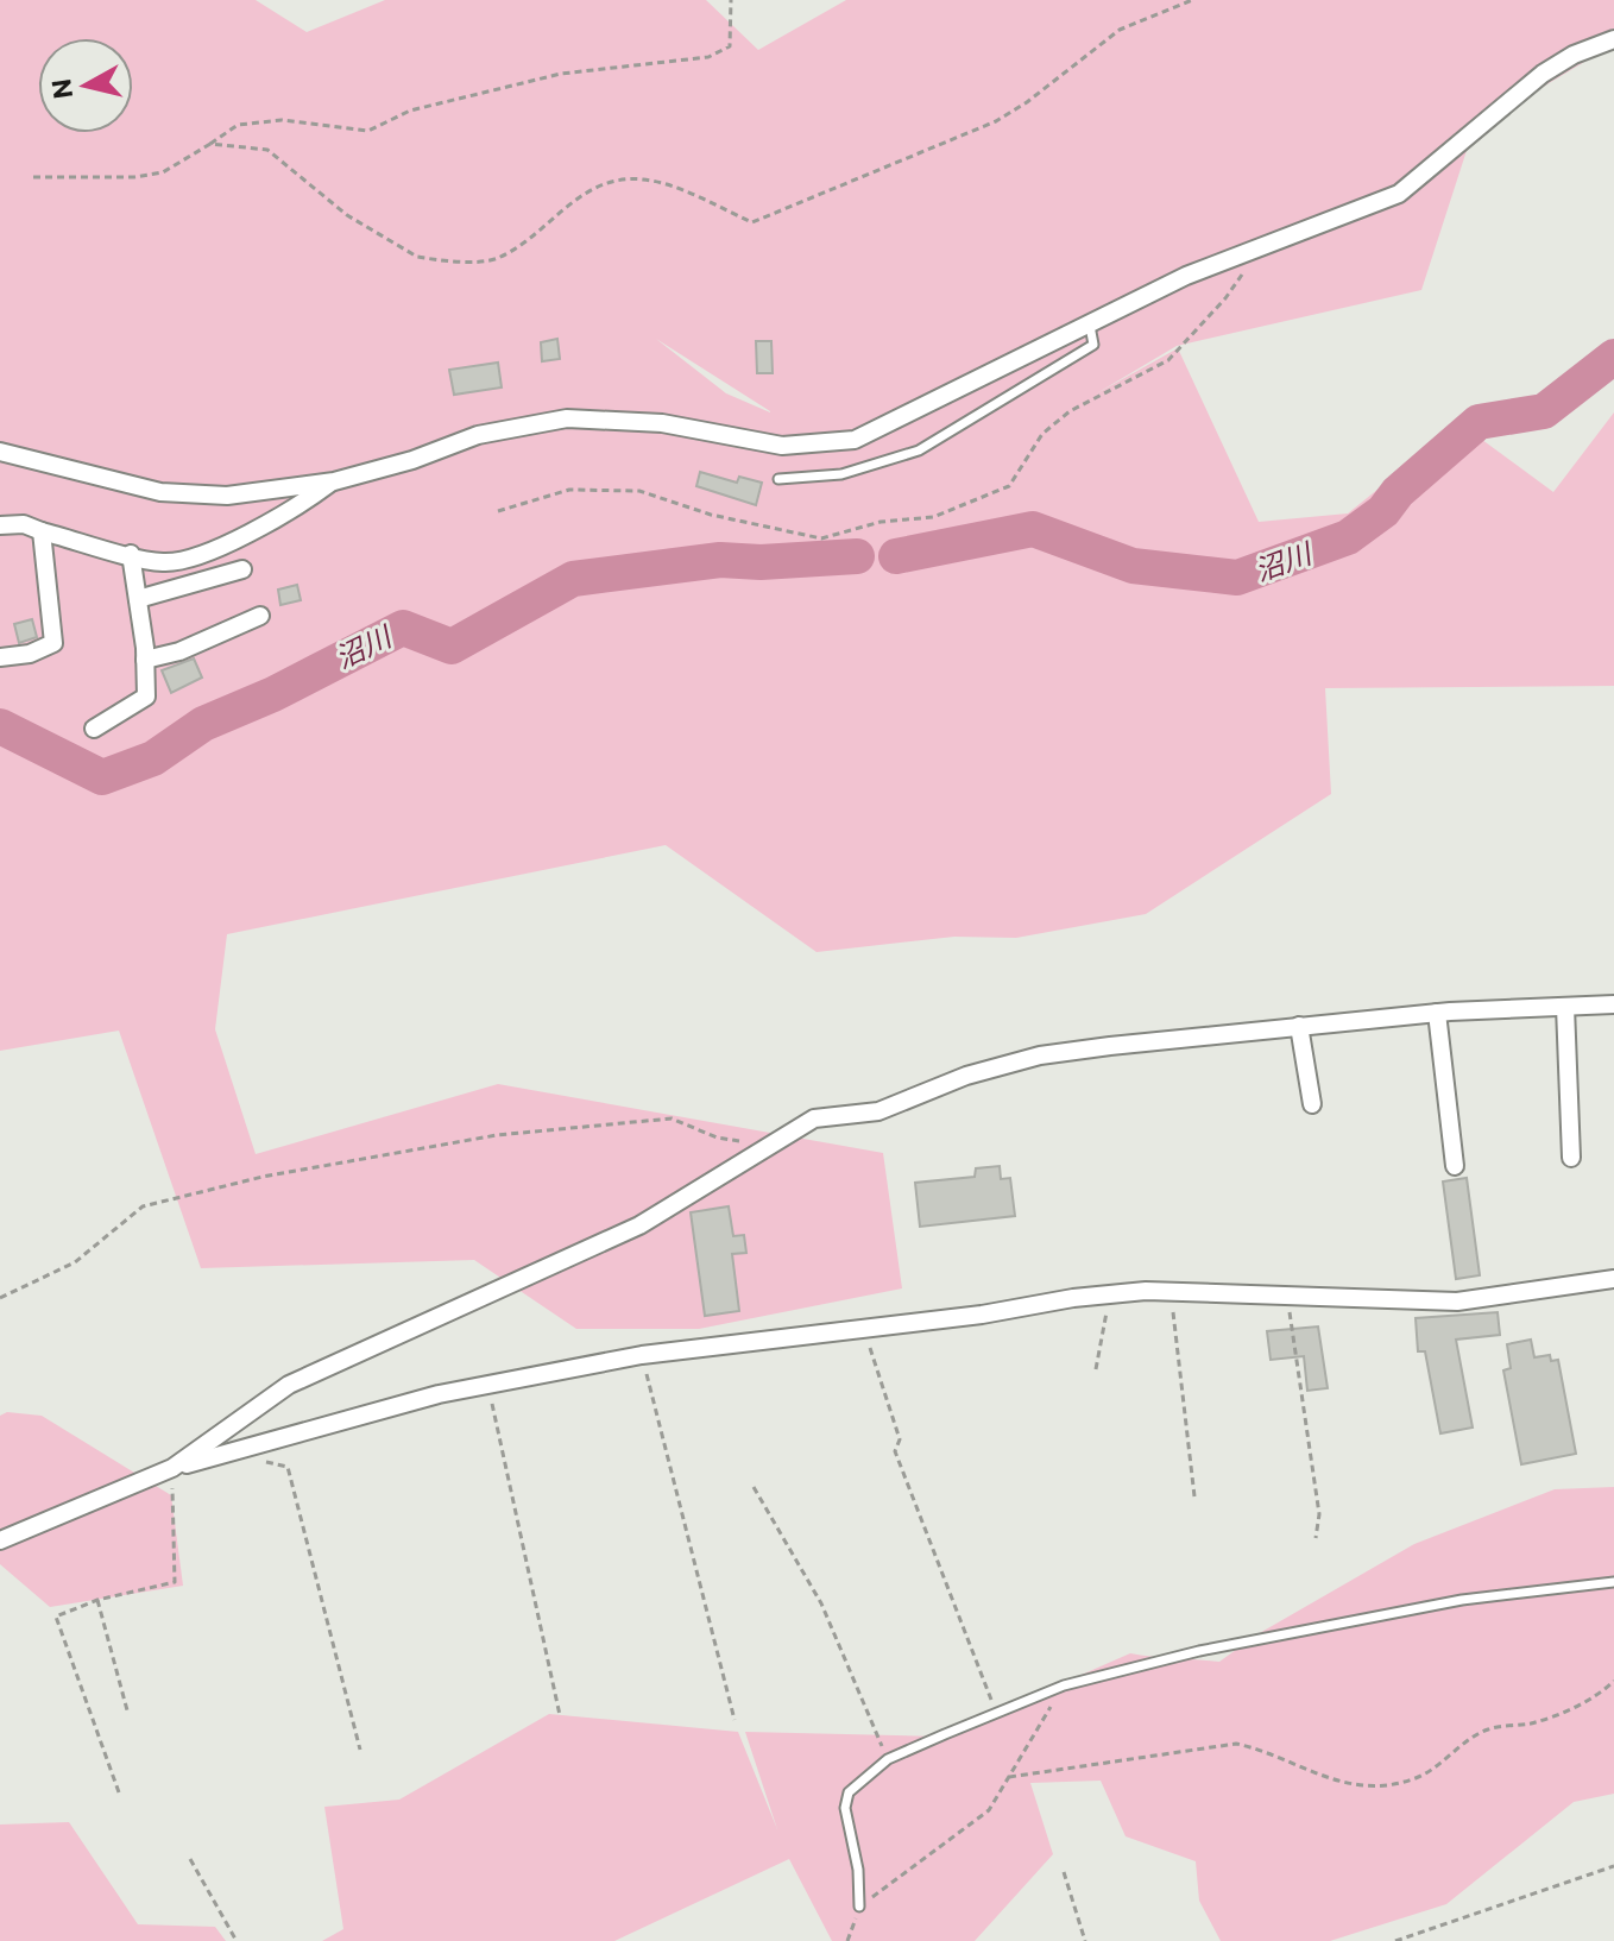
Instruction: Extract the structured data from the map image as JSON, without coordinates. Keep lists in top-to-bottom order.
{
  "water": ["沼川"],
  "north": "left"
}
